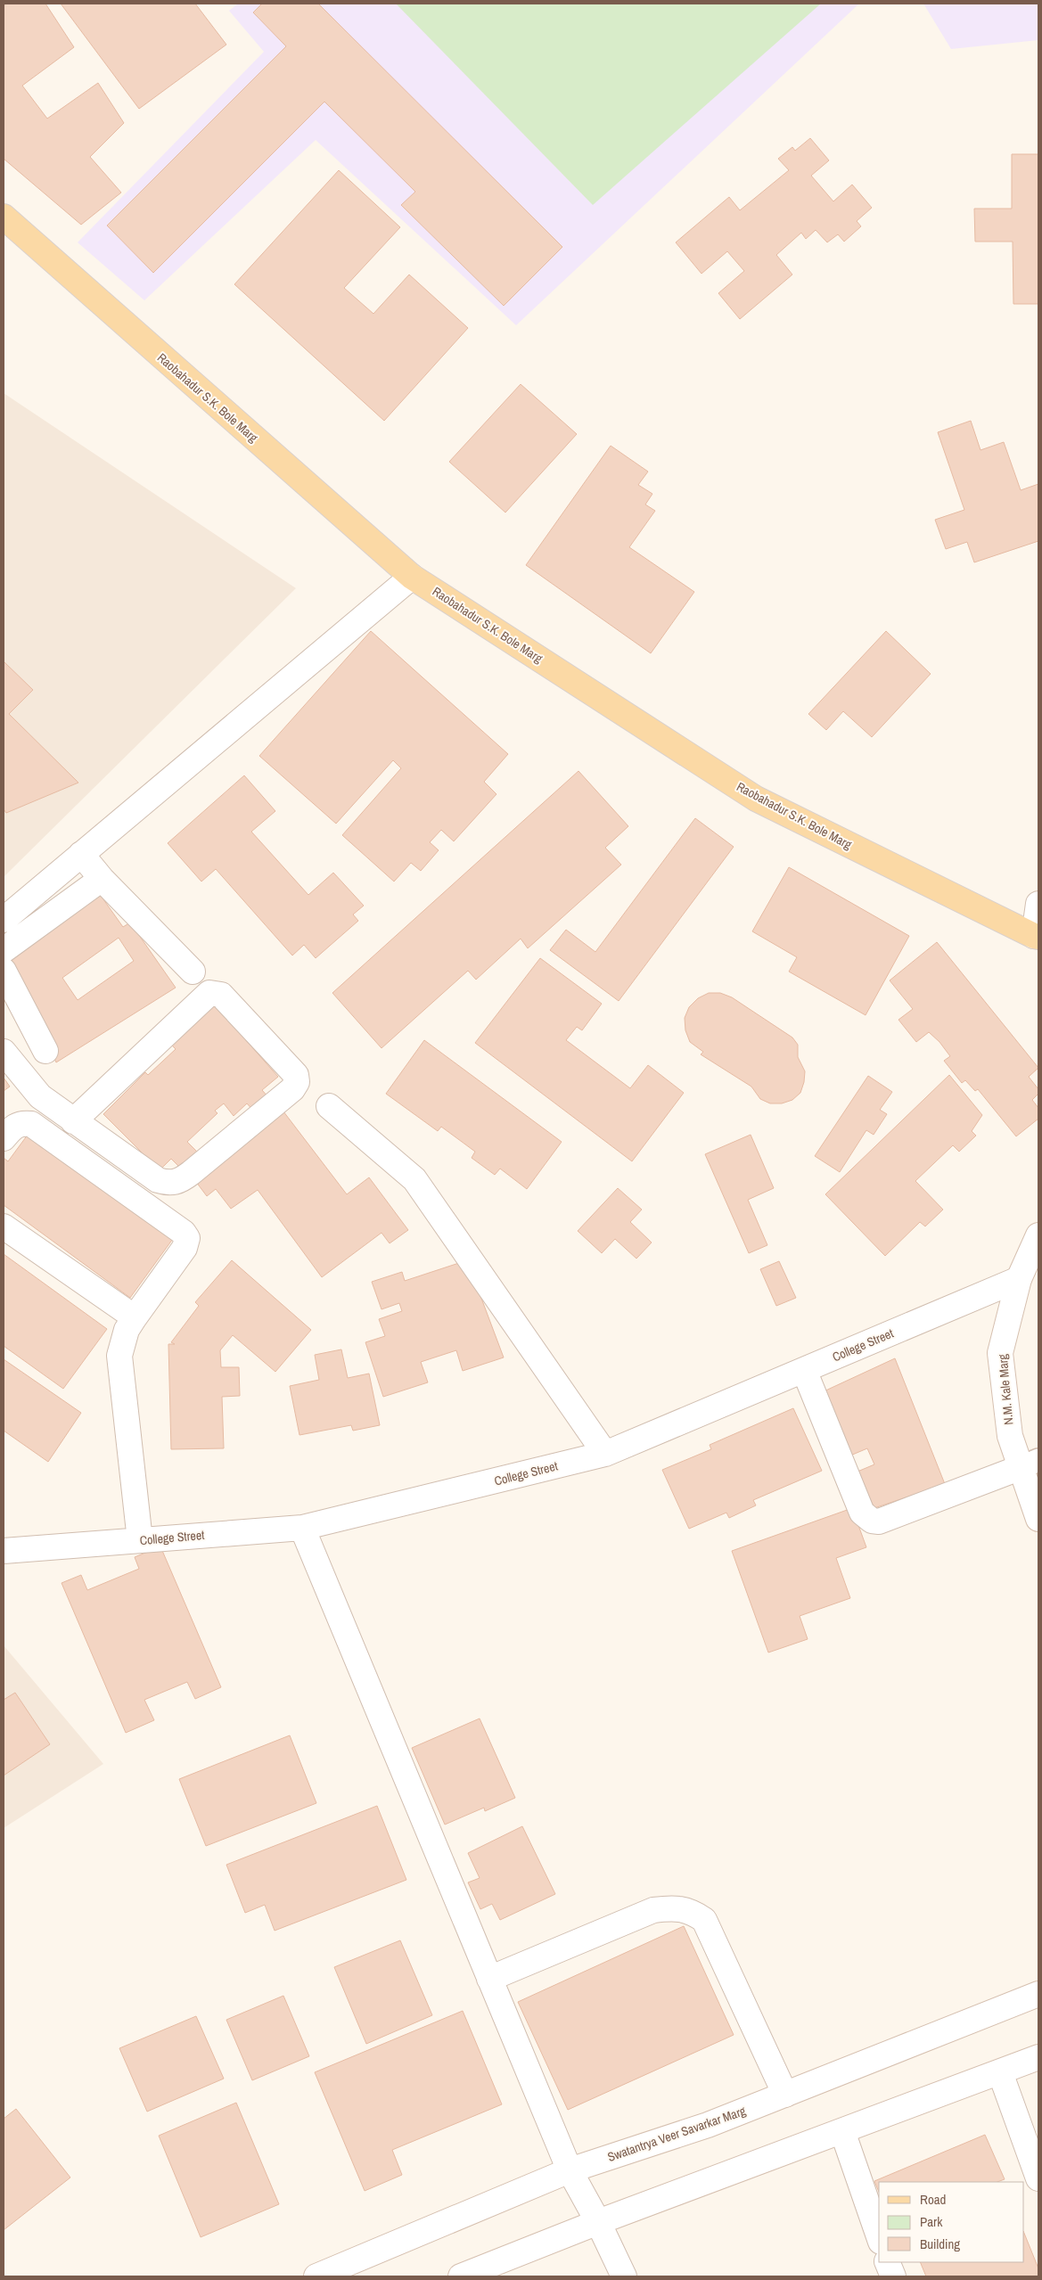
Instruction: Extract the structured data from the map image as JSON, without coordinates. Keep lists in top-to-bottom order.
{
  "streets": {
    "main road": ["Raobahadur S.K. Bole Marg"],
    "street": ["College Street", "N.M. Kale Marg", "Swatantrya Veer Savarkar Marg"]
  },
  "crossings": [
    ["College Street", "N.M. Kale Marg"]
  ],
  "legend": ["Road", "Park", "Building"]
}
